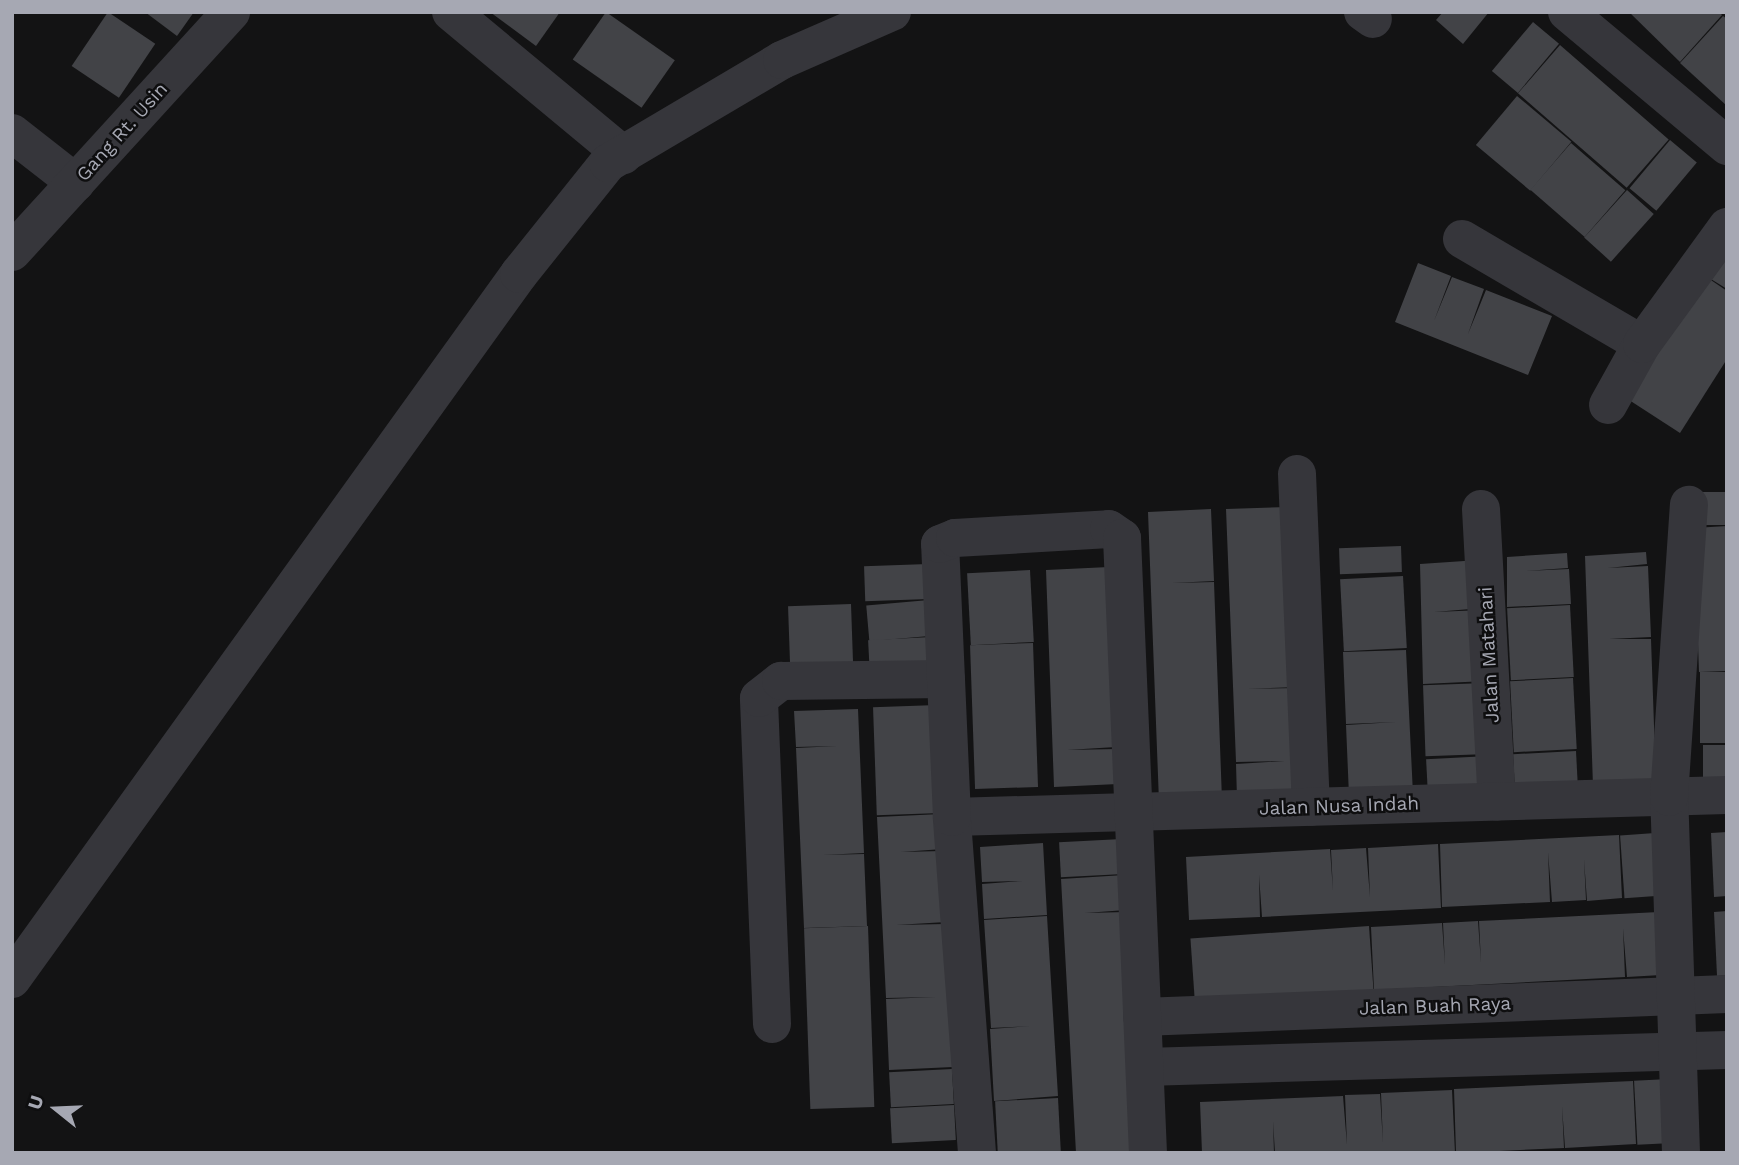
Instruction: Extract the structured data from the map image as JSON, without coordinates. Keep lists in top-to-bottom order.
{
  "streets": {
    "street": [
      "Gang Rt. Usin",
      "Jalan Matahari",
      "Jalan Nusa Indah",
      "Jalan Buah Raya"
    ]
  },
  "crossings": [
    ["Jalan Matahari", "Jalan Nusa Indah"]
  ],
  "north": "left"
}
